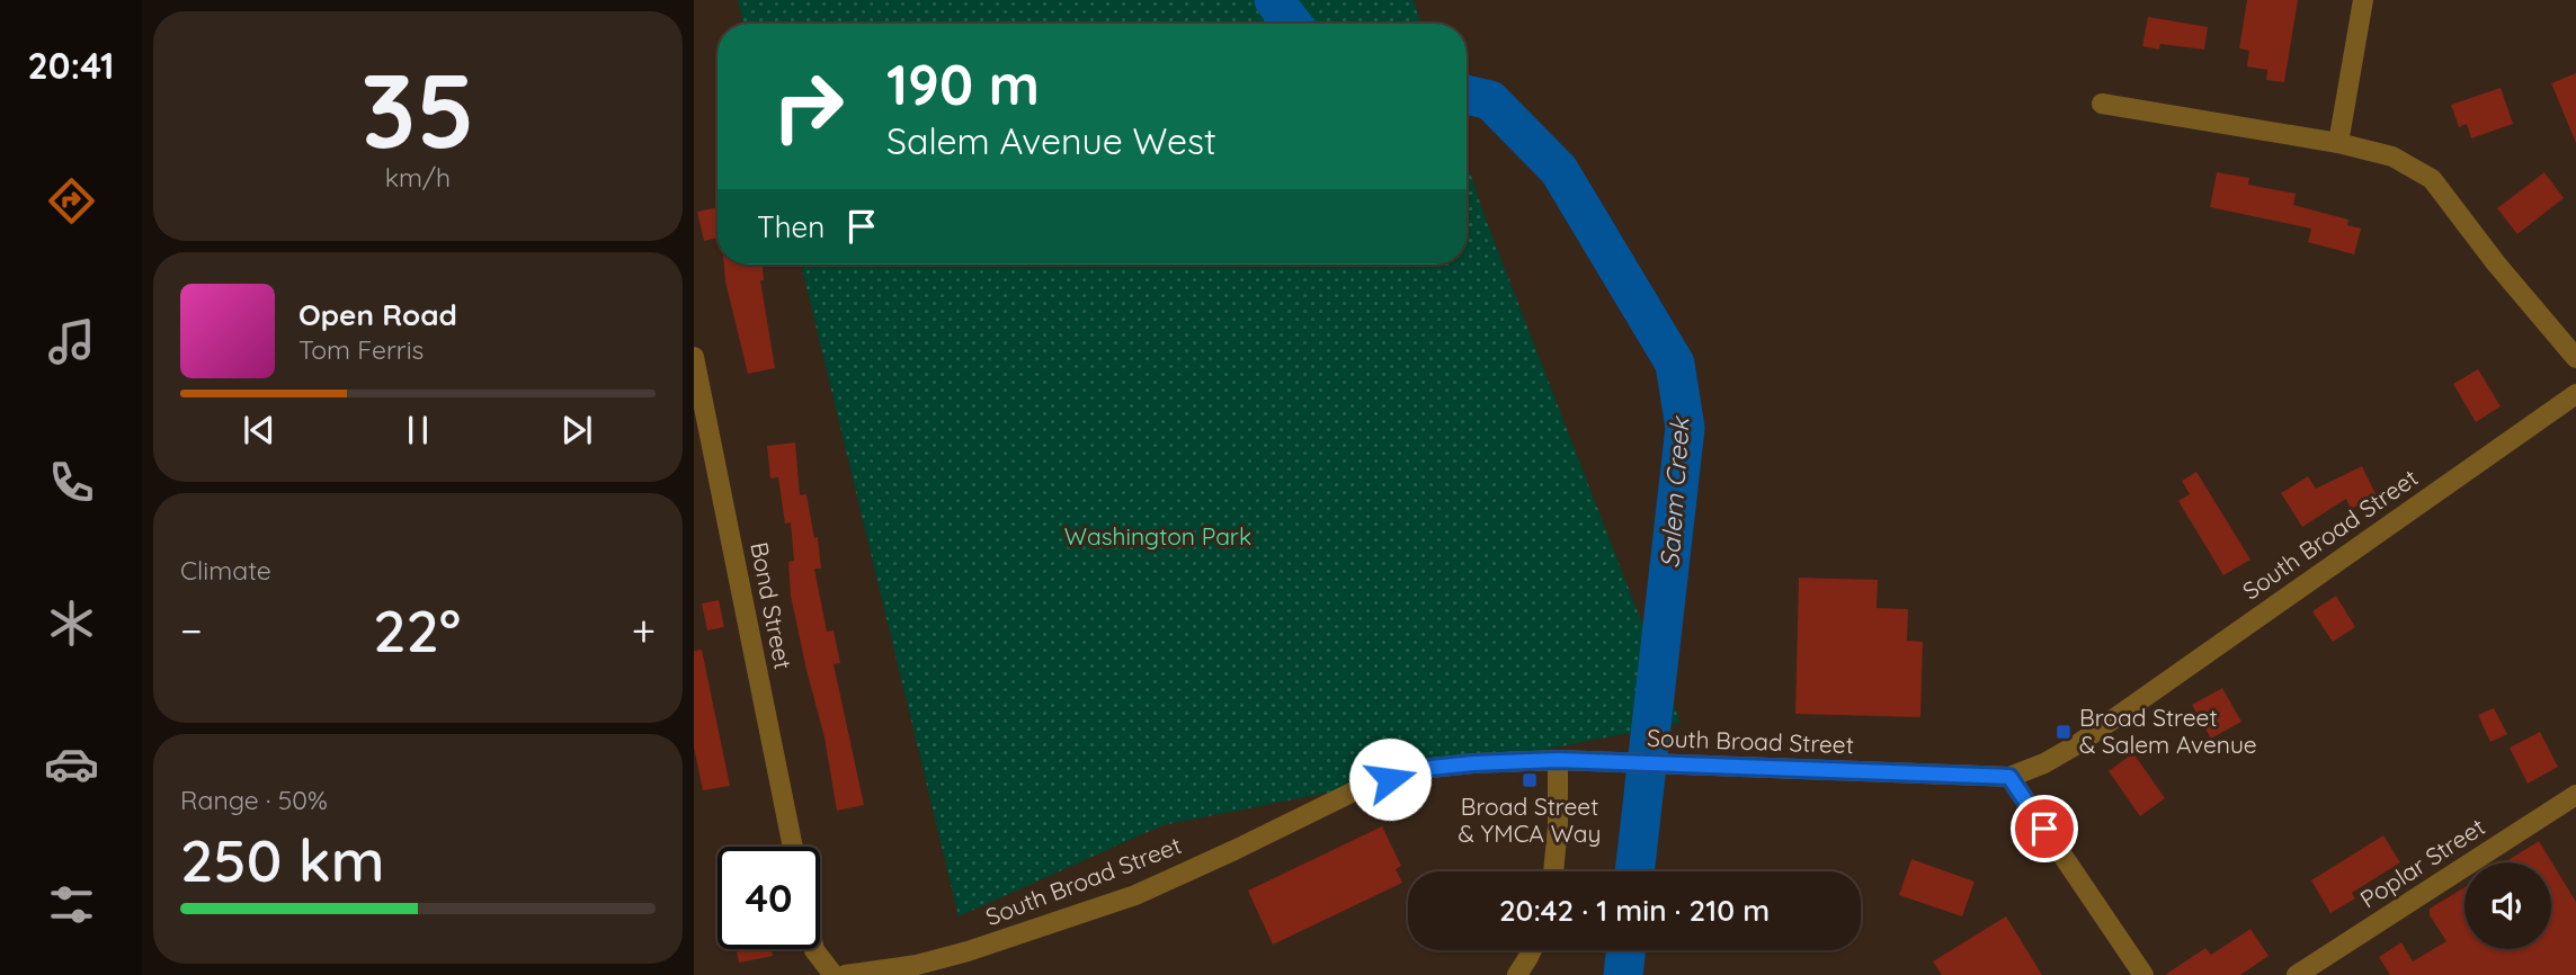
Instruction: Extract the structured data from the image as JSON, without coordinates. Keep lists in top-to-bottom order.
{
  "streets": {
    "street": ["South Broad Street", "Bond Street", "Poplar Street"]
  },
  "water": ["Salem Creek"],
  "parks": ["Washington Park"],
  "places": {
    "transit": ["Broad Street & Salem Avenue", "Broad Street & YMCA Way"]
  },
  "page": {
    "tabs": "20:41",
    "tile": [
      ["35", "km/h"],
      "Climate",
      ["Range · 50%", "250 km"]
    ],
    "turn": ["190 m", "Salem Avenue West"],
    "then": "Then",
    "song": ["Open Road", "Tom Ferris"],
    "heat": ["−", "22°", "+"],
    "limit": "40",
    "trip": "20:42 · 1 min · 210 m"
  }
}
